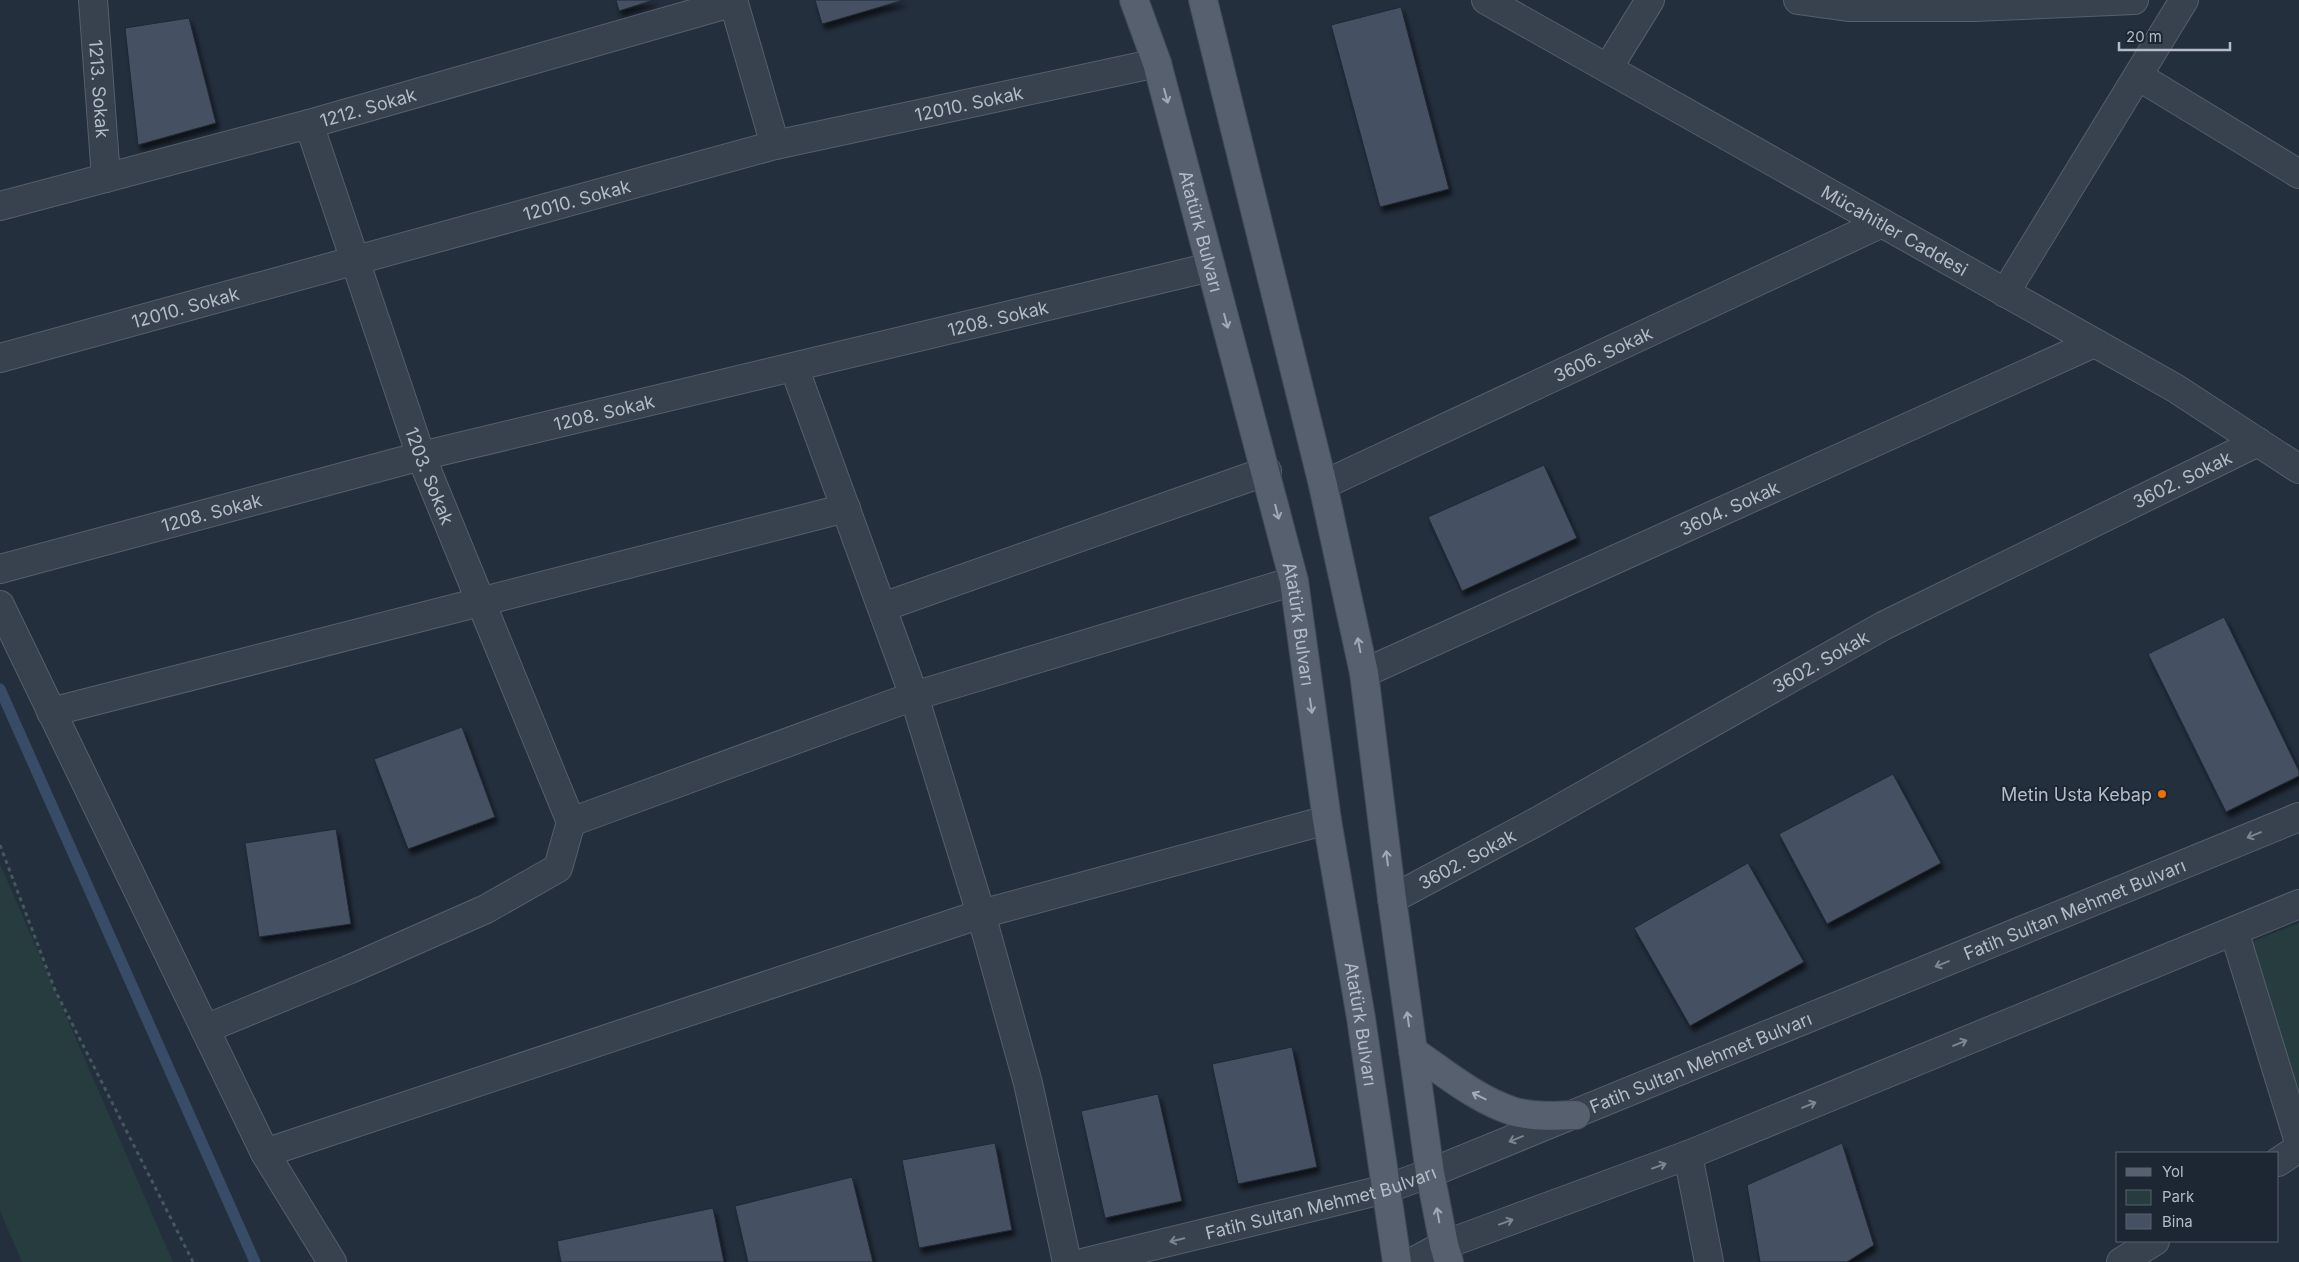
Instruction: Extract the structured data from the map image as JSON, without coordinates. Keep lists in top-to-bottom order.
{
  "streets": {
    "main road": ["Atatürk Bulvarı"],
    "street": [
      "1213. Sokak",
      "12010. Sokak",
      "1212. Sokak",
      "Mücahitler Caddesi",
      "1208. Sokak",
      "3606. Sokak",
      "1203. Sokak",
      "3602. Sokak",
      "3604. Sokak",
      "Fatih Sultan Mehmet Bulvarı"
    ]
  },
  "crossings": [
    ["1213. Sokak", "1212. Sokak"],
    ["12010. Sokak", "Atatürk Bulvarı"],
    ["12010. Sokak", "1203. Sokak"],
    ["1212. Sokak", "1203. Sokak"],
    ["Atatürk Bulvarı", "1208. Sokak"],
    ["Atatürk Bulvarı", "Fatih Sultan Mehmet Bulvarı"],
    ["Mücahitler Caddesi", "3606. Sokak"],
    ["Mücahitler Caddesi", "3602. Sokak"],
    ["Mücahitler Caddesi", "3604. Sokak"],
    ["1208. Sokak", "1203. Sokak"]
  ],
  "places": ["Metin Usta Kebap"],
  "legend": ["Yol", "Park", "Bina"],
  "scale_bar": "20 m"
}
